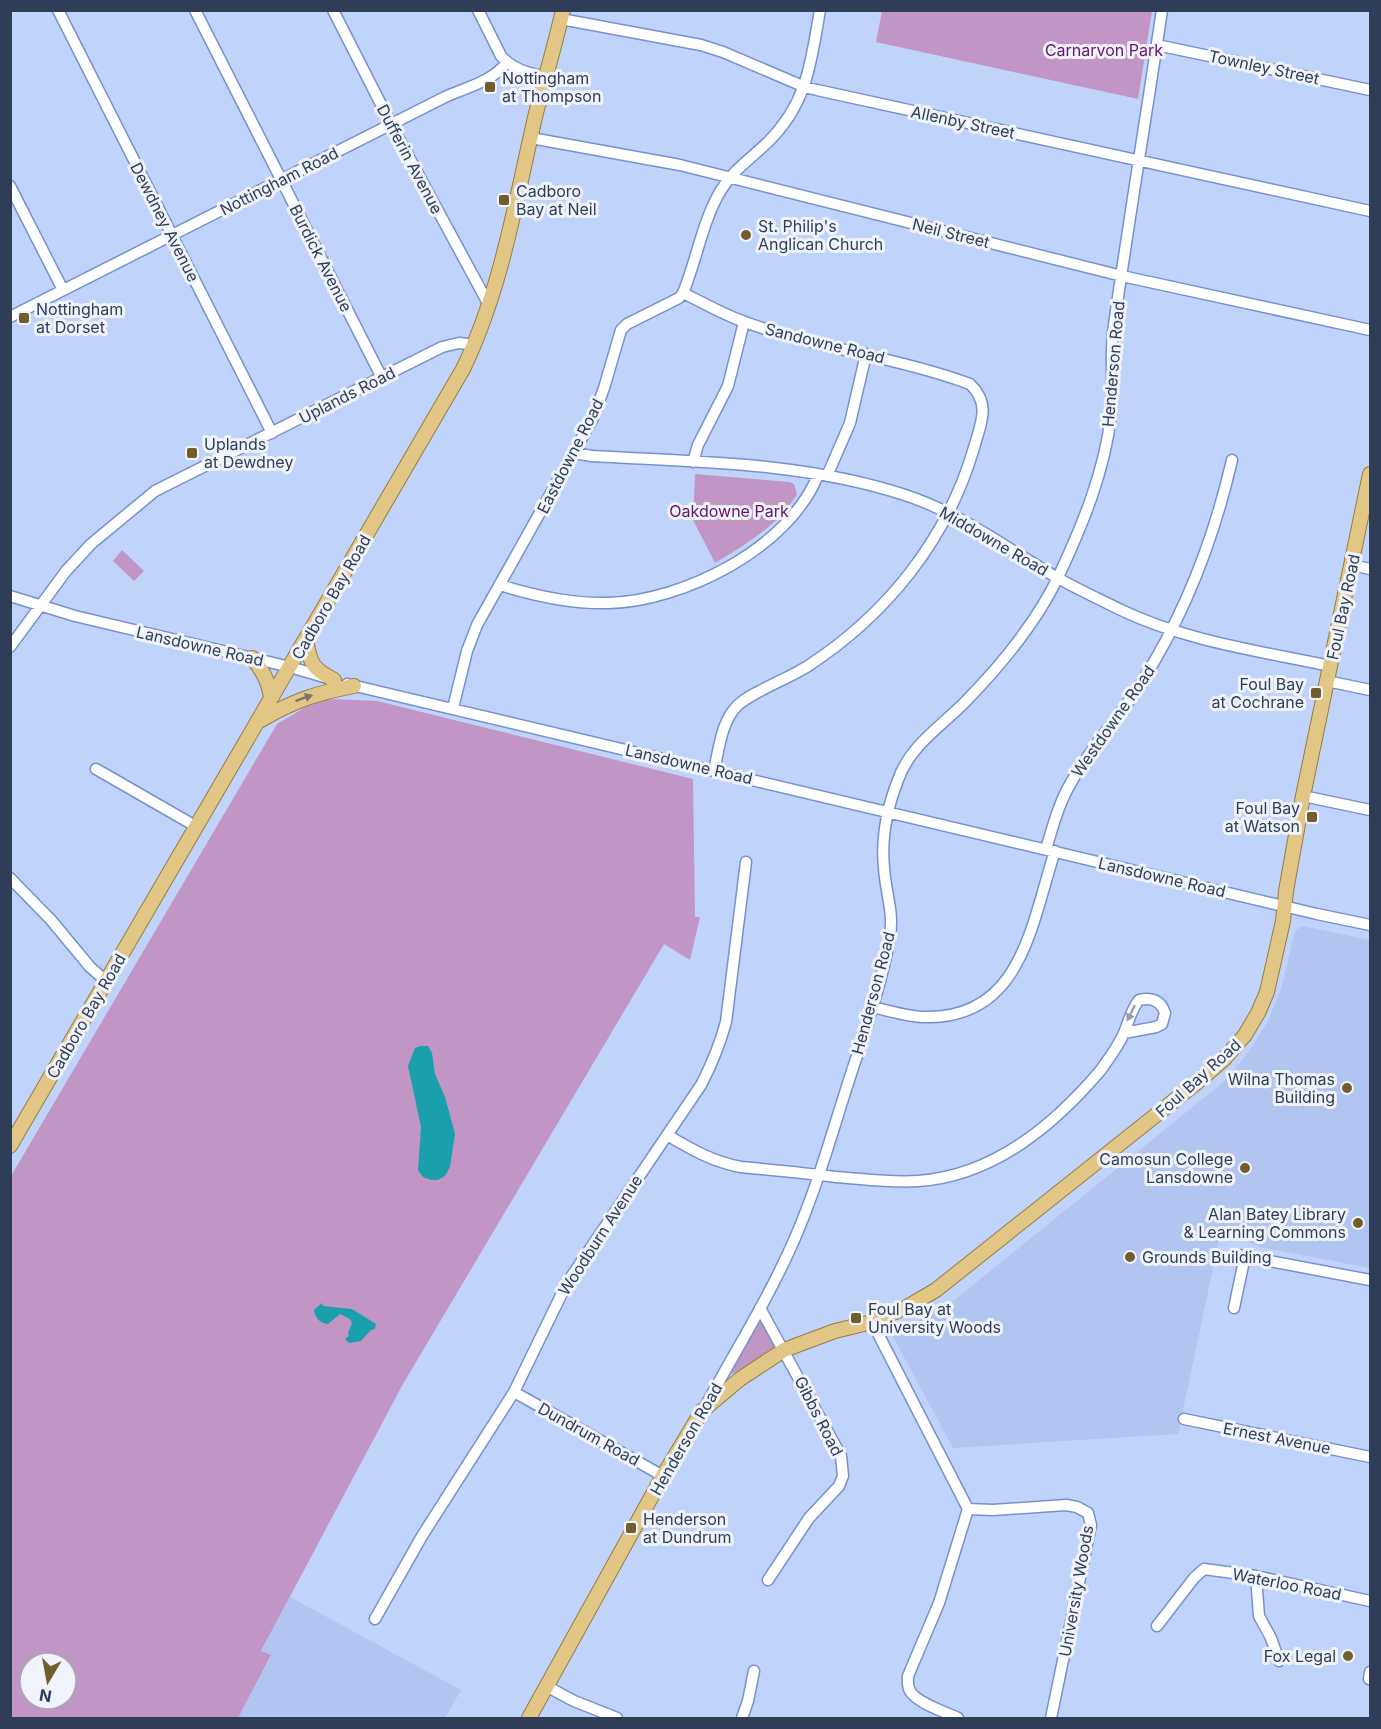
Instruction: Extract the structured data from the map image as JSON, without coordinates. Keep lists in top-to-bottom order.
{
  "streets": {
    "main road": ["Henderson Road", "Cadboro Bay Road", "Foul Bay Road"],
    "street": [
      "Townley Street",
      "Allenby Street",
      "Dufferin Avenue",
      "Nottingham Road",
      "Dewdney Avenue",
      "Neil Street",
      "Burdick Avenue",
      "Sandowne Road",
      "Uplands Road",
      "Eastdowne Road",
      "Middowne Road",
      "Lansdowne Road",
      "Westdowne Road",
      "Woodburn Avenue",
      "Gibbs Road",
      "Dundrum Road",
      "Ernest Avenue",
      "Waterloo Road",
      "University Woods"
    ]
  },
  "crossings": [
    ["Townley Street", "Henderson Road"],
    ["Allenby Street", "Henderson Road"],
    ["Allenby Street", "Cadboro Bay Road"],
    ["Dufferin Avenue", "Nottingham Road"],
    ["Dufferin Avenue", "Cadboro Bay Road"],
    ["Nottingham Road", "Dewdney Avenue"],
    ["Nottingham Road", "Burdick Avenue"],
    ["Dewdney Avenue", "Uplands Road"],
    ["Neil Street", "Henderson Road"],
    ["Neil Street", "Cadboro Bay Road"],
    ["Burdick Avenue", "Uplands Road"],
    ["Sandowne Road", "Eastdowne Road"],
    ["Sandowne Road", "Middowne Road"],
    ["Henderson Road", "Middowne Road"],
    ["Henderson Road", "Foul Bay Road"],
    ["Henderson Road", "Lansdowne Road"],
    ["Henderson Road", "Westdowne Road"],
    ["Henderson Road", "Gibbs Road"],
    ["Henderson Road", "Dundrum Road"],
    ["Uplands Road", "Cadboro Bay Road"],
    ["Uplands Road", "Lansdowne Road"],
    ["Eastdowne Road", "Middowne Road"],
    ["Eastdowne Road", "Lansdowne Road"],
    ["Middowne Road", "Foul Bay Road"],
    ["Middowne Road", "Westdowne Road"],
    ["Cadboro Bay Road", "Lansdowne Road"],
    ["Foul Bay Road", "Lansdowne Road"],
    ["Foul Bay Road", "Gibbs Road"],
    ["Lansdowne Road", "Westdowne Road"],
    ["Woodburn Avenue", "Dundrum Road"]
  ],
  "parks": ["Carnarvon Park", "Oakdowne Park"],
  "places": {
    "transit": [
      "Nottingham at Thompson",
      "Cadboro Bay at Neil",
      "Nottingham at Dorset",
      "Uplands at Dewdney",
      "Foul Bay at Cochrane",
      "Foul Bay at Watson",
      "Foul Bay at University Woods",
      "Henderson at Dundrum"
    ],
    "other": [
      "St. Philip's Anglican Church",
      "Wilna Thomas Building",
      "Camosun College Lansdowne",
      "Alan Batey Library & Learning Commons",
      "Grounds Building",
      "Fox Legal"
    ]
  },
  "north": "bottom"
}
